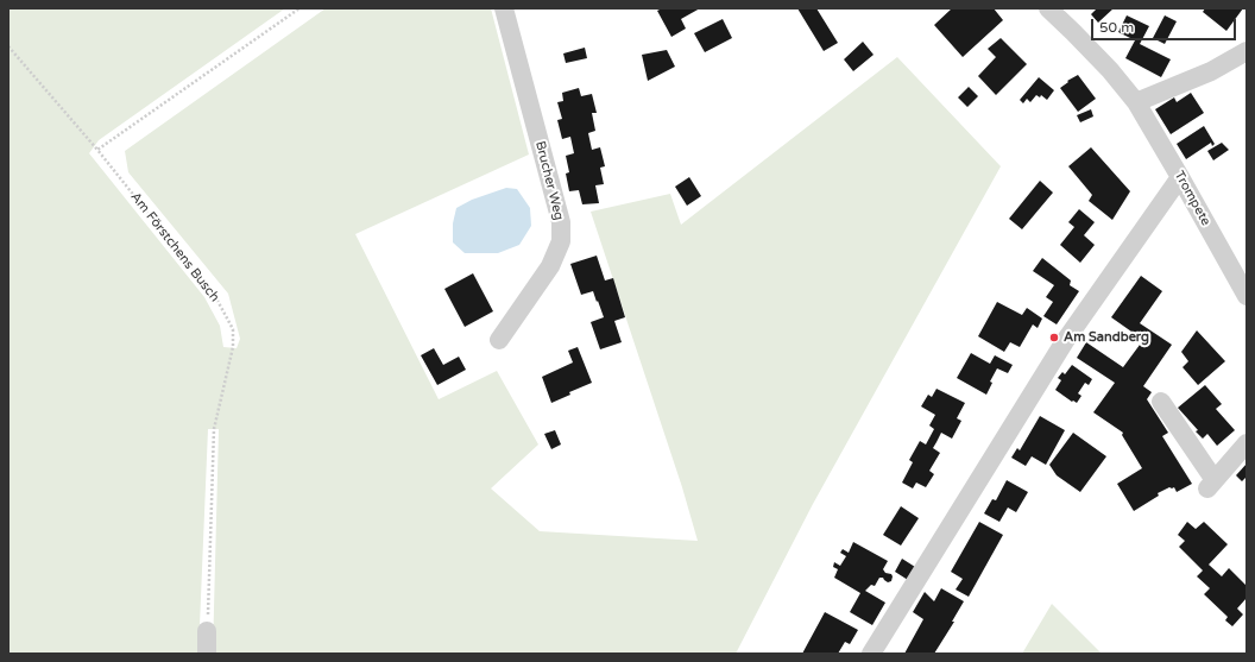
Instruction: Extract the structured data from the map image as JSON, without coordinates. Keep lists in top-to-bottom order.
{
  "streets": {
    "street": ["Brucher Weg", "Trompete"],
    "path": ["Am Förstchens Busch"]
  },
  "places": ["Am Sandberg"],
  "scale_bar": "50 m"
}
